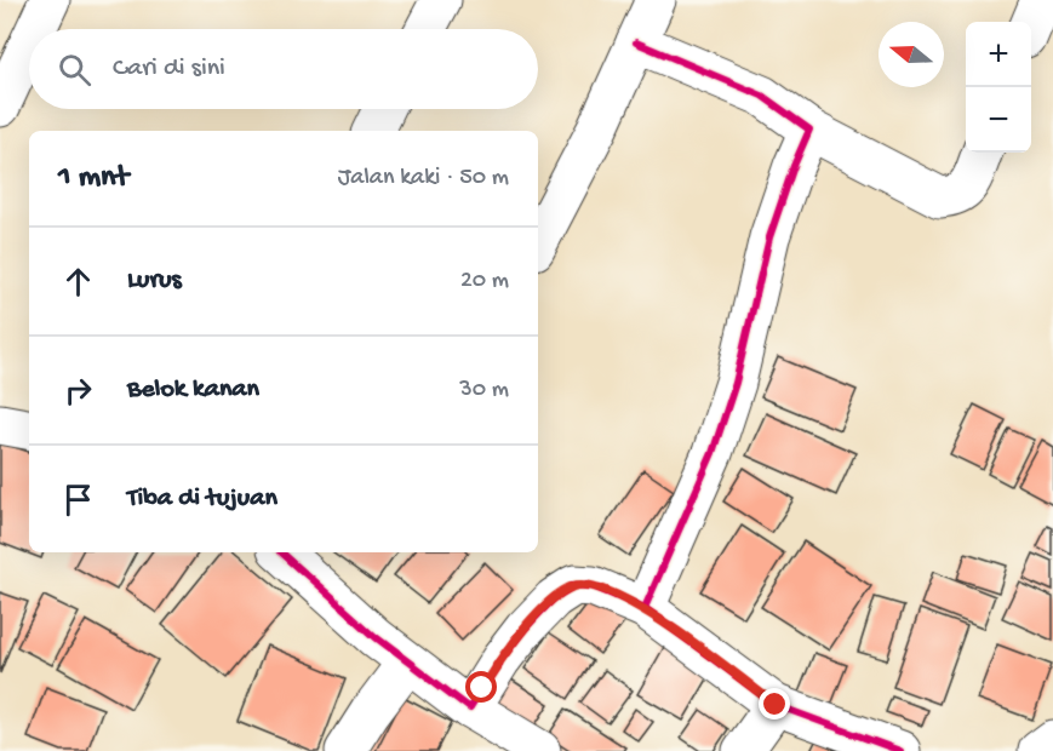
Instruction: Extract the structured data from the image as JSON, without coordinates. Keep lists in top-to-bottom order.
{
  "north": "left",
  "page": {
    "map_buttons": ["+", "−"],
    "search": "Cari di sini",
    "heading": ["1 mnt", "Jalan kaki · 50 m"],
    "list": [
      ["Lurus", "20 m"],
      ["Belok kanan", "30 m"],
      "Tiba di tujuan"
    ]
  }
}
